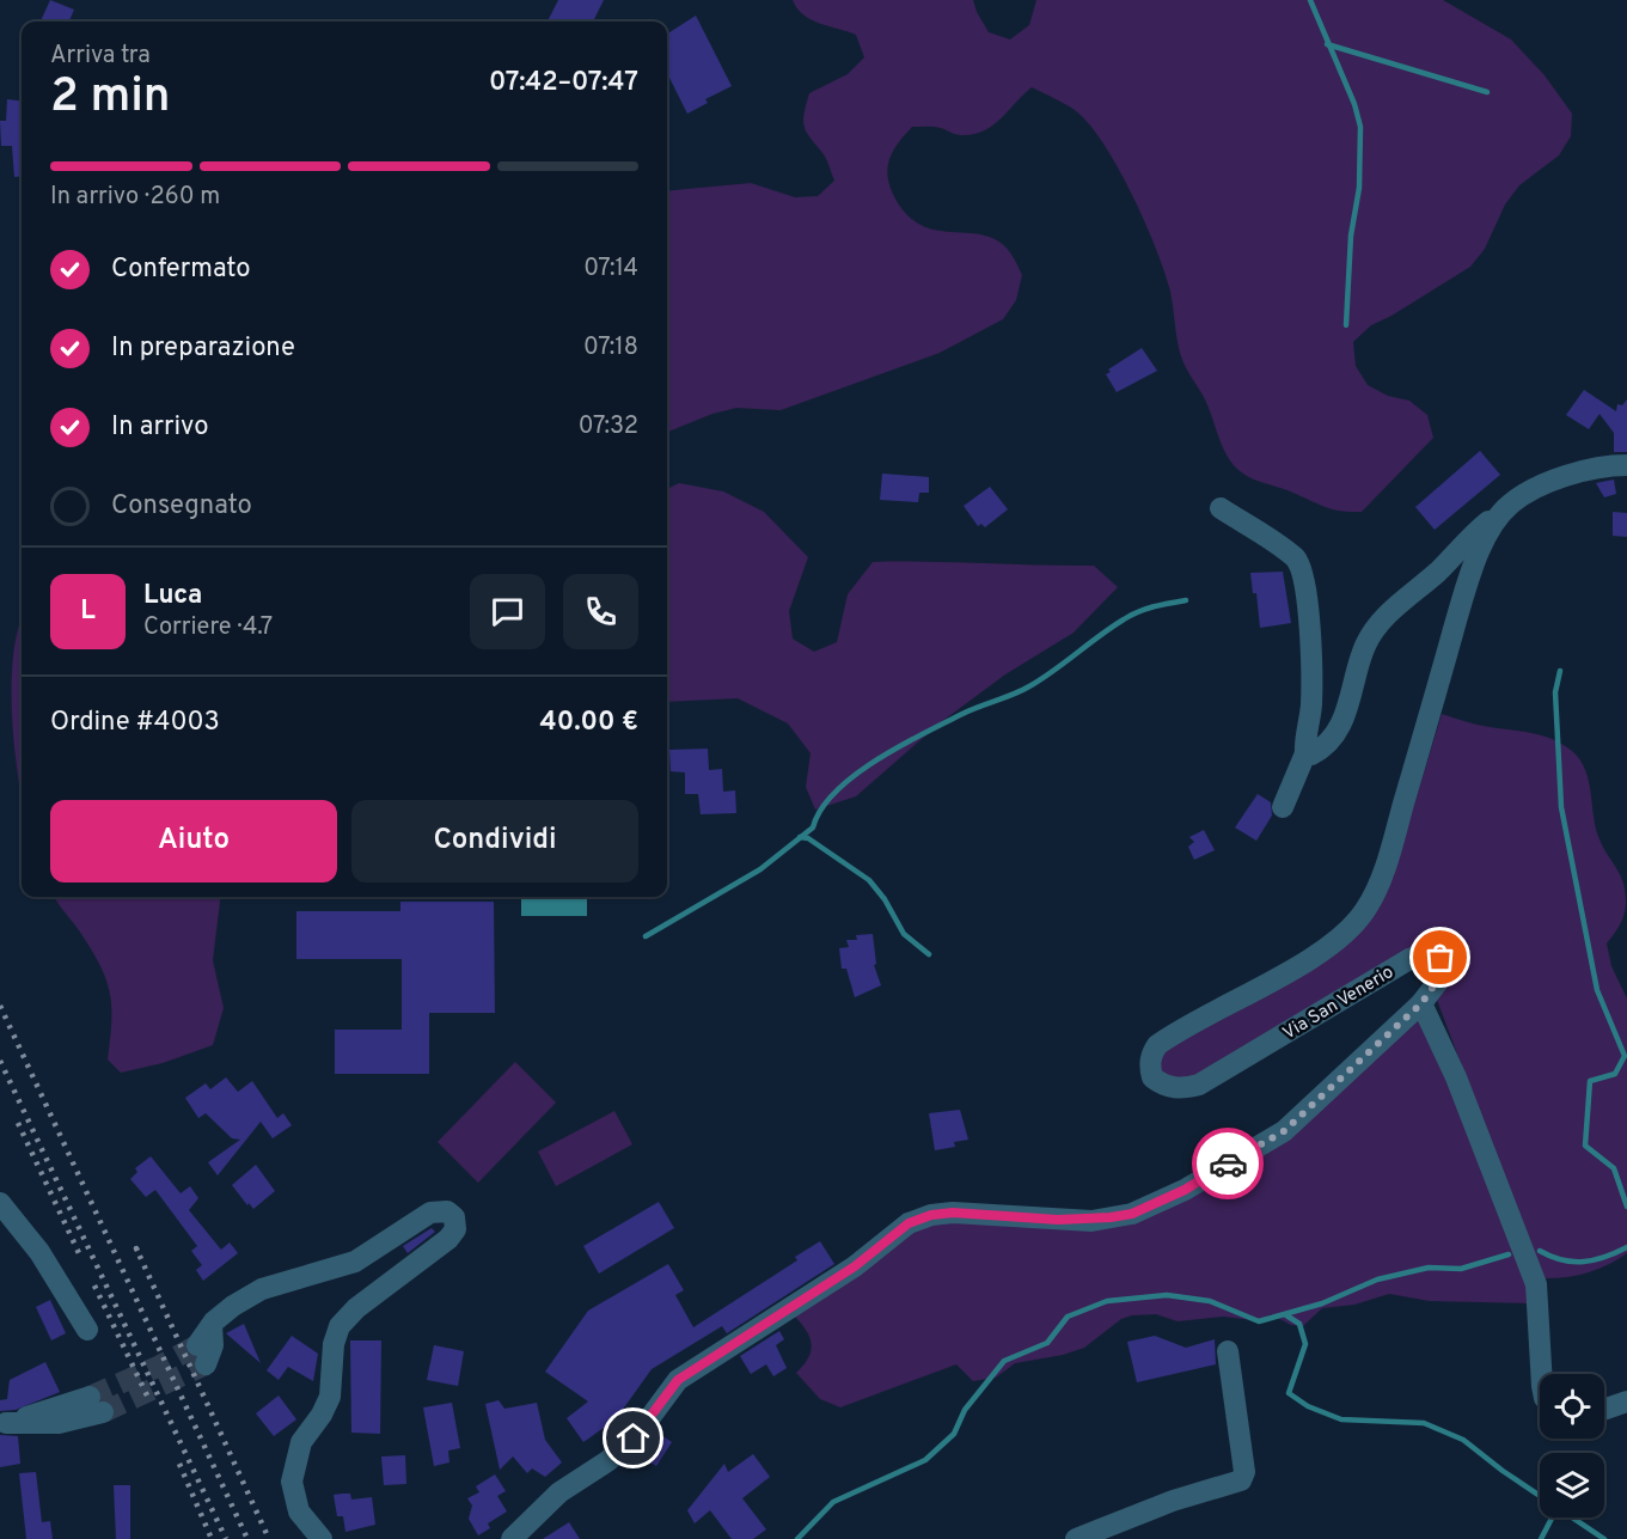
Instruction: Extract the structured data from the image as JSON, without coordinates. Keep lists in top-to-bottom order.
{
  "streets": {
    "street": ["Via San Venerio"]
  },
  "page": {
    "heading": ["2 min", "Arriva tra", "07:42–07:47"],
    "panel": [
      "Luca",
      "Corriere · 4.7",
      "Ordine #4003",
      "40.00 €"
    ],
    "bar": "In arrivo · 260 m",
    "list": [
      ["Confermato", "07:14"],
      ["In preparazione", "07:18"],
      ["In arrivo", "07:32"],
      "Consegnato"
    ],
    "round": "L",
    "buttons": ["Aiuto", "Condividi"]
  }
}
